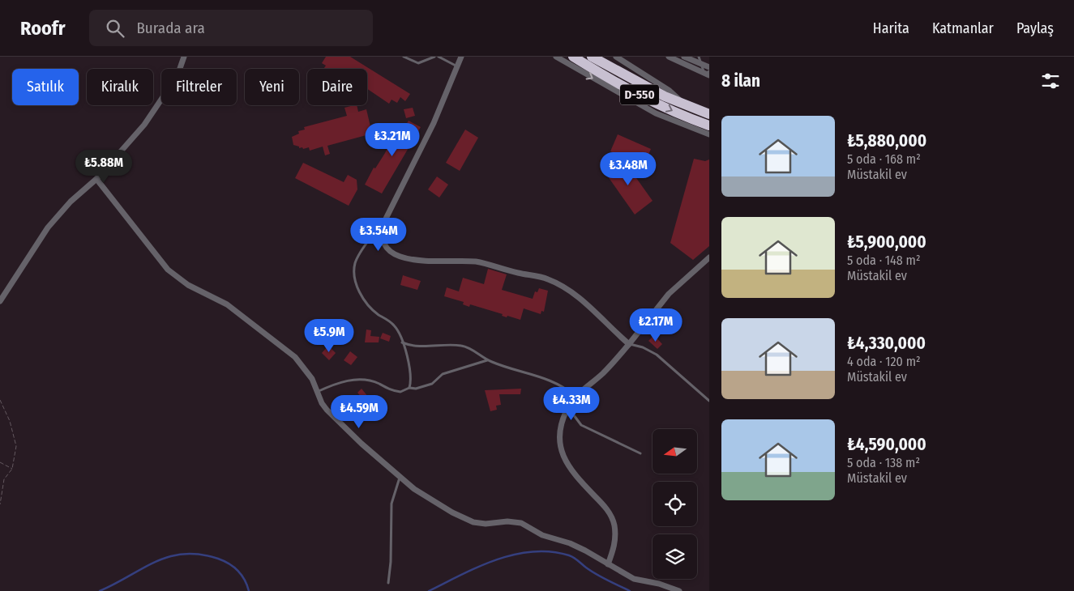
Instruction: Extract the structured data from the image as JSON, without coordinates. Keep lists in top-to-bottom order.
{
  "streets": {
    "highway": ["D-550"]
  },
  "north": "left",
  "page": {
    "header": "Roofr",
    "search": "Burada ara",
    "nav": ["Harita", "Katmanlar", "Paylaş"],
    "heading": "8 ilan",
    "chip": [
      "Satılık",
      "Kiralık",
      "Filtreler",
      "Yeni",
      "Daire"
    ],
    "list": [
      {
        "name": "₺5,880,000",
        "note": "5 oda · 168 m² · Müstakil ev"
      },
      {
        "name": "₺5,900,000",
        "note": "5 oda · 148 m² · Müstakil ev"
      },
      {
        "name": "₺4,330,000",
        "note": "4 oda · 120 m² · Müstakil ev"
      },
      {
        "name": "₺4,590,000",
        "note": "5 oda · 138 m² · Müstakil ev"
      }
    ],
    "price": [
      "₺3.21M",
      "₺5.88M",
      "₺3.48M",
      "₺3.54M",
      "₺2.17M",
      "₺5.9M",
      "₺4.33M",
      "₺4.59M"
    ]
  }
}
